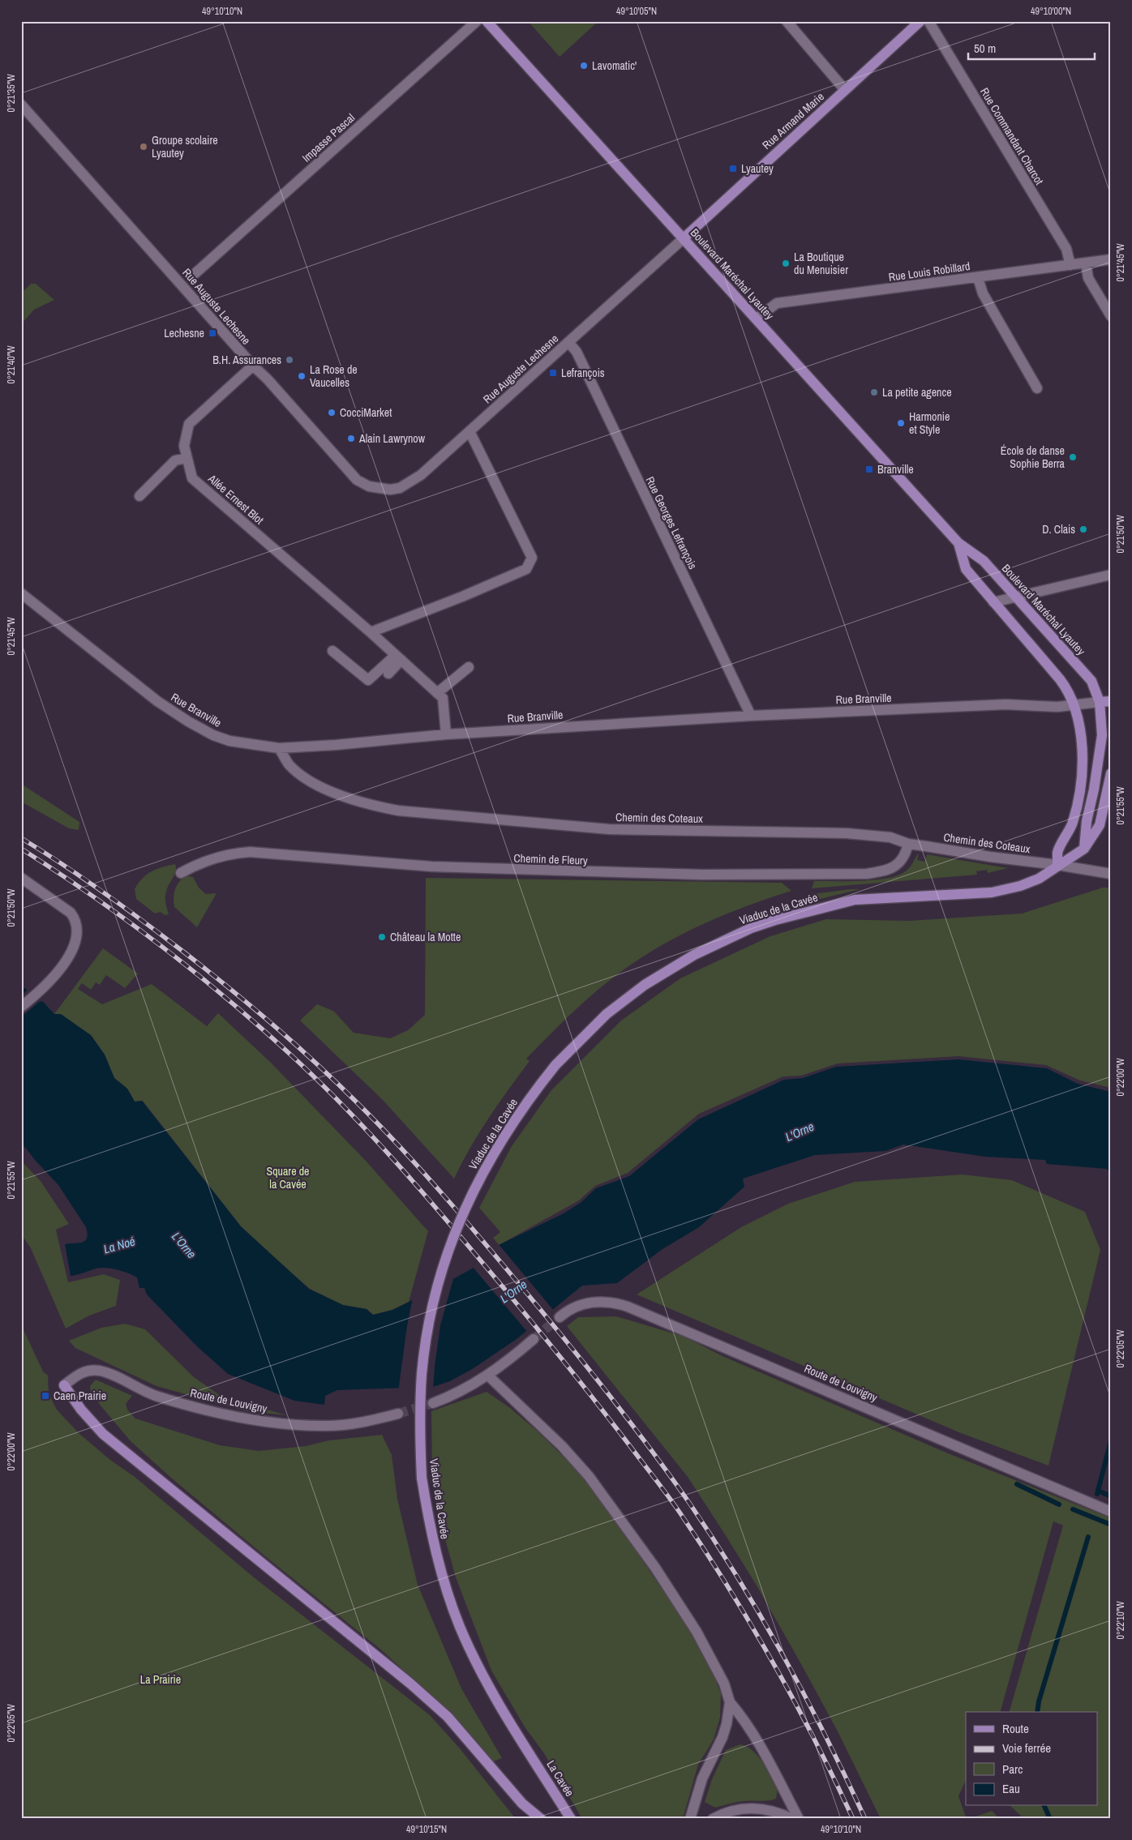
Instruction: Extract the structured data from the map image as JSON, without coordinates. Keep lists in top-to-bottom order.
{
  "streets": {
    "main road": [
      "Rue Armand Marie",
      "Boulevard Maréchal Lyautey",
      "Viaduc de la Cavée",
      "La Cavée"
    ],
    "street": [
      "Rue Commandant Charcot",
      "Impasse Pascal",
      "Rue Louis Robillard",
      "Rue Auguste Lechesne",
      "Allée Ernest Blot",
      "Rue Georges Lefrançois",
      "Rue Branville",
      "Chemin des Coteaux",
      "Chemin de Fleury",
      "Route de Louvigny"
    ]
  },
  "crossings": [
    ["Rue Armand Marie", "Boulevard Maréchal Lyautey"],
    ["Rue Armand Marie", "Rue Auguste Lechesne"],
    ["Rue Commandant Charcot", "Rue Louis Robillard"],
    ["Rue Louis Robillard", "Boulevard Maréchal Lyautey"],
    ["Boulevard Maréchal Lyautey", "Rue Auguste Lechesne"],
    ["Boulevard Maréchal Lyautey", "Rue Branville"],
    ["Boulevard Maréchal Lyautey", "Chemin des Coteaux"],
    ["Boulevard Maréchal Lyautey", "Viaduc de la Cavée"],
    ["Rue Auguste Lechesne", "Allée Ernest Blot"],
    ["Rue Auguste Lechesne", "Rue Georges Lefrançois"],
    ["Allée Ernest Blot", "Rue Branville"],
    ["Rue Georges Lefrançois", "Rue Branville"],
    ["Rue Branville", "Chemin des Coteaux"],
    ["Chemin des Coteaux", "Chemin de Fleury"],
    ["Chemin des Coteaux", "Viaduc de la Cavée"],
    ["Viaduc de la Cavée", "La Cavée"]
  ],
  "water": ["L'Orne", "La Noé"],
  "parks": ["Square de la Cavée", "La Prairie"],
  "places": {
    "other": [
      "Lavomatic'",
      "Groupe scolaire Lyautey",
      "La Boutique du Menuisier",
      "B.H. Assurances",
      "La Rose de Vaucelles",
      "La petite agence",
      "CocciMarket",
      "Harmonie et Style",
      "Alain Lawrynow",
      "École de danse Sophie Berra",
      "D. Clais",
      "Château la Motte"
    ],
    "transit": [
      "Lyautey",
      "Lechesne",
      "Lefrançois",
      "Branville",
      "Caen Prairie"
    ]
  },
  "legend": [
    "Route",
    "Voie ferrée",
    "Parc",
    "Eau"
  ],
  "scale_bar": "50 m",
  "coordinates": [
    "49°10'10\"N",
    "49°10'05\"N",
    "49°10'00\"N",
    "0°21'35\"W",
    "0°21'45\"W",
    "0°21'40\"W",
    "0°21'50\"W",
    "0°21'55\"W",
    "0°22'00\"W",
    "0°22'05\"W",
    "0°22'10\"W",
    "49°10'15\"N"
  ]
}
